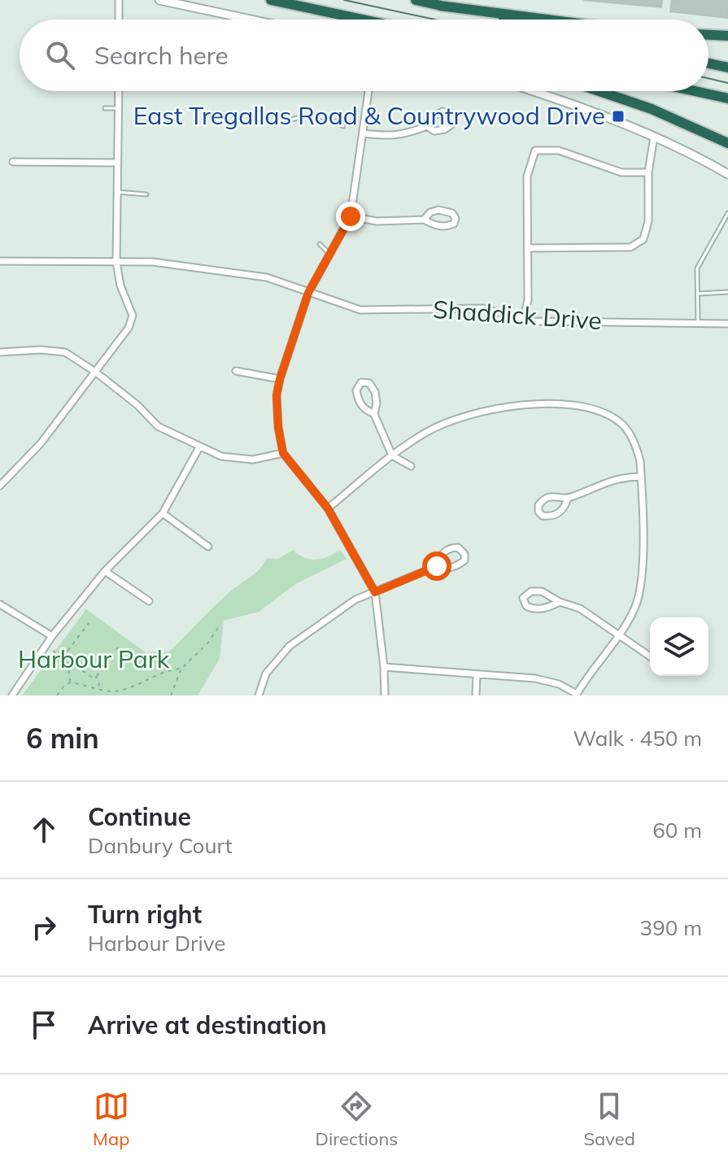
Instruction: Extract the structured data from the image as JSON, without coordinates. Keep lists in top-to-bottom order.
{
  "streets": {
    "street": ["Shaddick Drive"]
  },
  "parks": ["Harbour Park"],
  "places": {
    "transit": ["East Tregallas Road & Countrywood Drive"]
  },
  "page": {
    "search": "Search here",
    "heading": ["6 min", "Walk · 450 m"],
    "list": [
      ["Continue", "Danbury Court", "60 m"],
      ["Turn right", "Harbour Drive", "390 m"],
      "Arrive at destination"
    ],
    "nav": ["Map", "Directions", "Saved"]
  }
}
